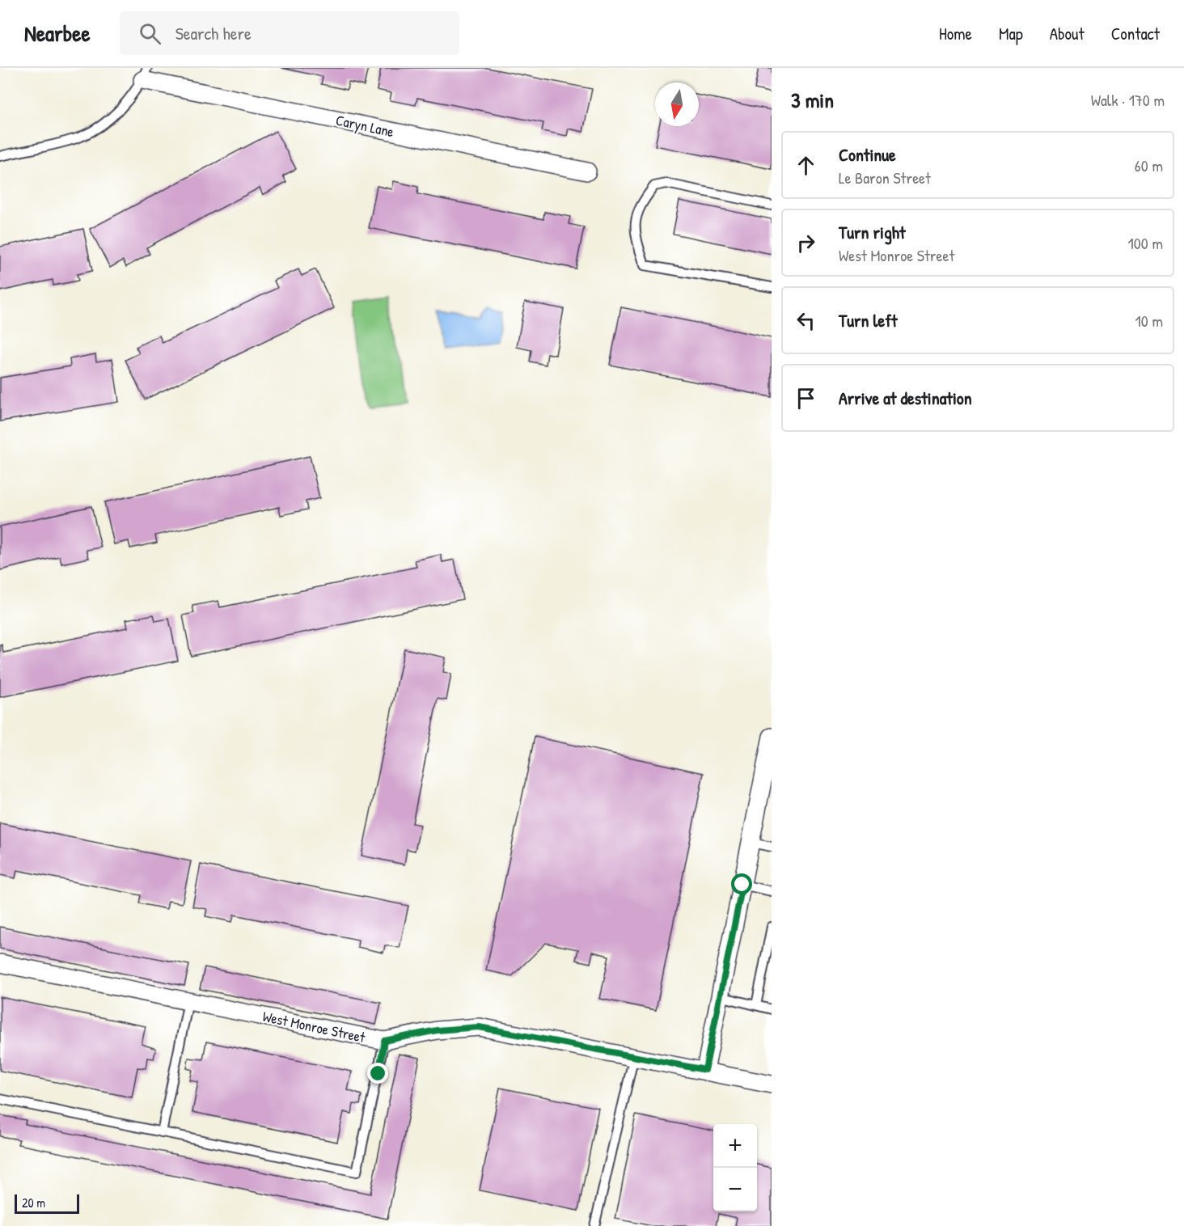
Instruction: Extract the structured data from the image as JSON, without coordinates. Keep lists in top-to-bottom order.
{
  "streets": {
    "street": ["Caryn Lane", "West Monroe Street"]
  },
  "scale_bar": "20 m",
  "north": "bottom",
  "page": {
    "header": "Nearbee",
    "search": "Search here",
    "nav": [
      "Home",
      "Map",
      "About",
      "Contact"
    ],
    "heading": ["3 min", "Walk · 170 m"],
    "list": [
      ["Continue", "Le Baron Street", "60 m"],
      ["Turn right", "West Monroe Street", "100 m"],
      ["Turn left", "10 m"],
      "Arrive at destination"
    ],
    "map_buttons": ["+", "−"],
    "scale": "20 m"
  }
}
